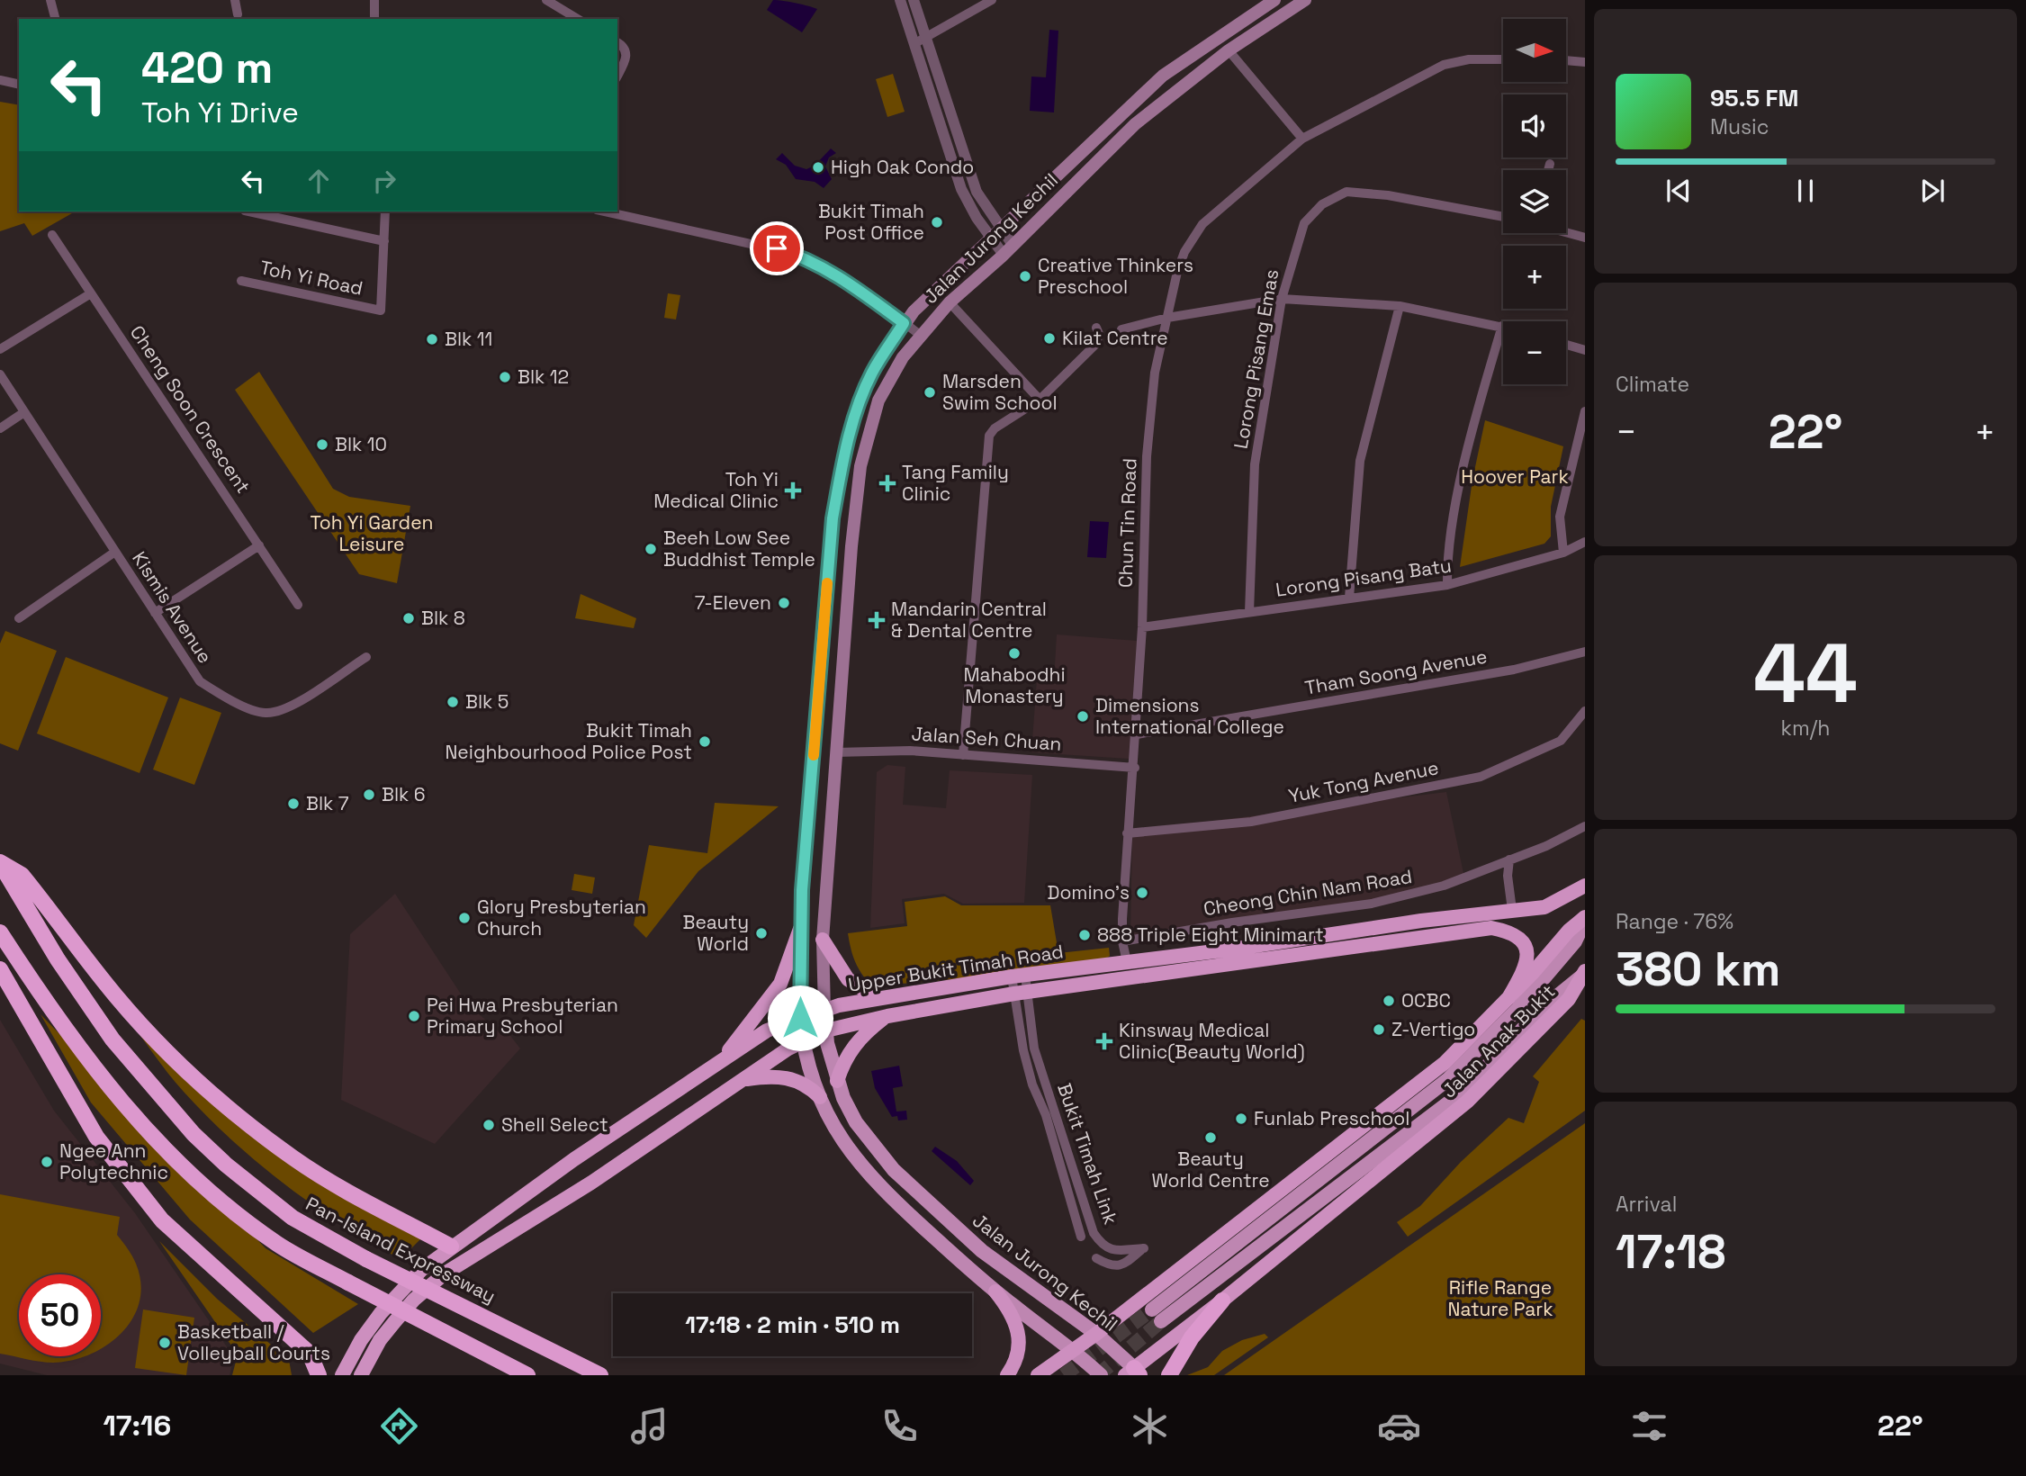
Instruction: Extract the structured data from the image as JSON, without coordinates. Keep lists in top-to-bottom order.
{
  "streets": {
    "highway": ["Upper Bukit Timah Road", "Jalan Anak Bukit", "Pan-Island Expressway"],
    "main road": ["Jalan Jurong Kechil"],
    "street": [
      "Toh Yi Road",
      "Lorong Pisang Emas",
      "Cheng Soon Crescent",
      "Chun Tin Road",
      "Lorong Pisang Batu",
      "Kismis Avenue",
      "Tham Soong Avenue",
      "Jalan Seh Chuan",
      "Yuk Tong Avenue",
      "Cheong Chin Nam Road",
      "Bukit Timah Link"
    ]
  },
  "crossings": [
    ["Jalan Jurong Kechil", "Jalan Seh Chuan"],
    ["Jalan Jurong Kechil", "Upper Bukit Timah Road"],
    ["Jalan Jurong Kechil", "Jalan Anak Bukit"],
    ["Lorong Pisang Emas", "Lorong Pisang Batu"],
    ["Chun Tin Road", "Lorong Pisang Batu"],
    ["Chun Tin Road", "Tham Soong Avenue"],
    ["Chun Tin Road", "Jalan Seh Chuan"],
    ["Chun Tin Road", "Yuk Tong Avenue"],
    ["Chun Tin Road", "Cheong Chin Nam Road"],
    ["Chun Tin Road", "Upper Bukit Timah Road"],
    ["Upper Bukit Timah Road", "Jalan Anak Bukit"],
    ["Upper Bukit Timah Road", "Bukit Timah Link"]
  ],
  "parks": ["Hoover Park", "Toh Yi Garden Leisure", "Rifle Range Nature Park"],
  "places": {
    "other": [
      "High Oak Condo",
      "Bukit Timah Post Office",
      "Creative Thinkers Preschool",
      "Kilat Centre",
      "Blk 11",
      "Blk 12",
      "Marsden Swim School",
      "Blk 10",
      "Beeh Low See Buddhist Temple",
      "7-Eleven",
      "Blk 8",
      "Mahabodhi Monastery",
      "Blk 5",
      "Dimensions International College",
      "Bukit Timah Neighbourhood Police Post",
      "Blk 6",
      "Blk 7",
      "Domino's",
      "Glory Presbyterian Church",
      "Beauty World",
      "888 Triple Eight Minimart",
      "OCBC",
      "Pei Hwa Presbyterian Primary School",
      "Z-Vertigo",
      "Funlab Preschool",
      "Shell Select",
      "Beauty World Centre",
      "Ngee Ann Polytechnic",
      "Basketball / Volleyball Courts"
    ],
    "health": [
      "Tang Family Clinic",
      "Toh Yi Medical Clinic",
      "Mandarin Central & Dental Centre",
      "Kinsway Medical Clinic(Beauty World)"
    ]
  },
  "north": "right",
  "page": {
    "map_buttons": ["+", "−"],
    "turn": ["420 m", "Toh Yi Drive"],
    "song": ["95.5 FM", "Music"],
    "tile": [
      "Climate",
      ["44", "km/h"],
      ["Range · 76%", "380 km"],
      ["Arrival", "17:18"]
    ],
    "heat": ["−", "22°", "+"],
    "limit": "50",
    "trip": "17:18 · 2 min · 510 m",
    "tabs": ["17:16", "22°"]
  }
}
